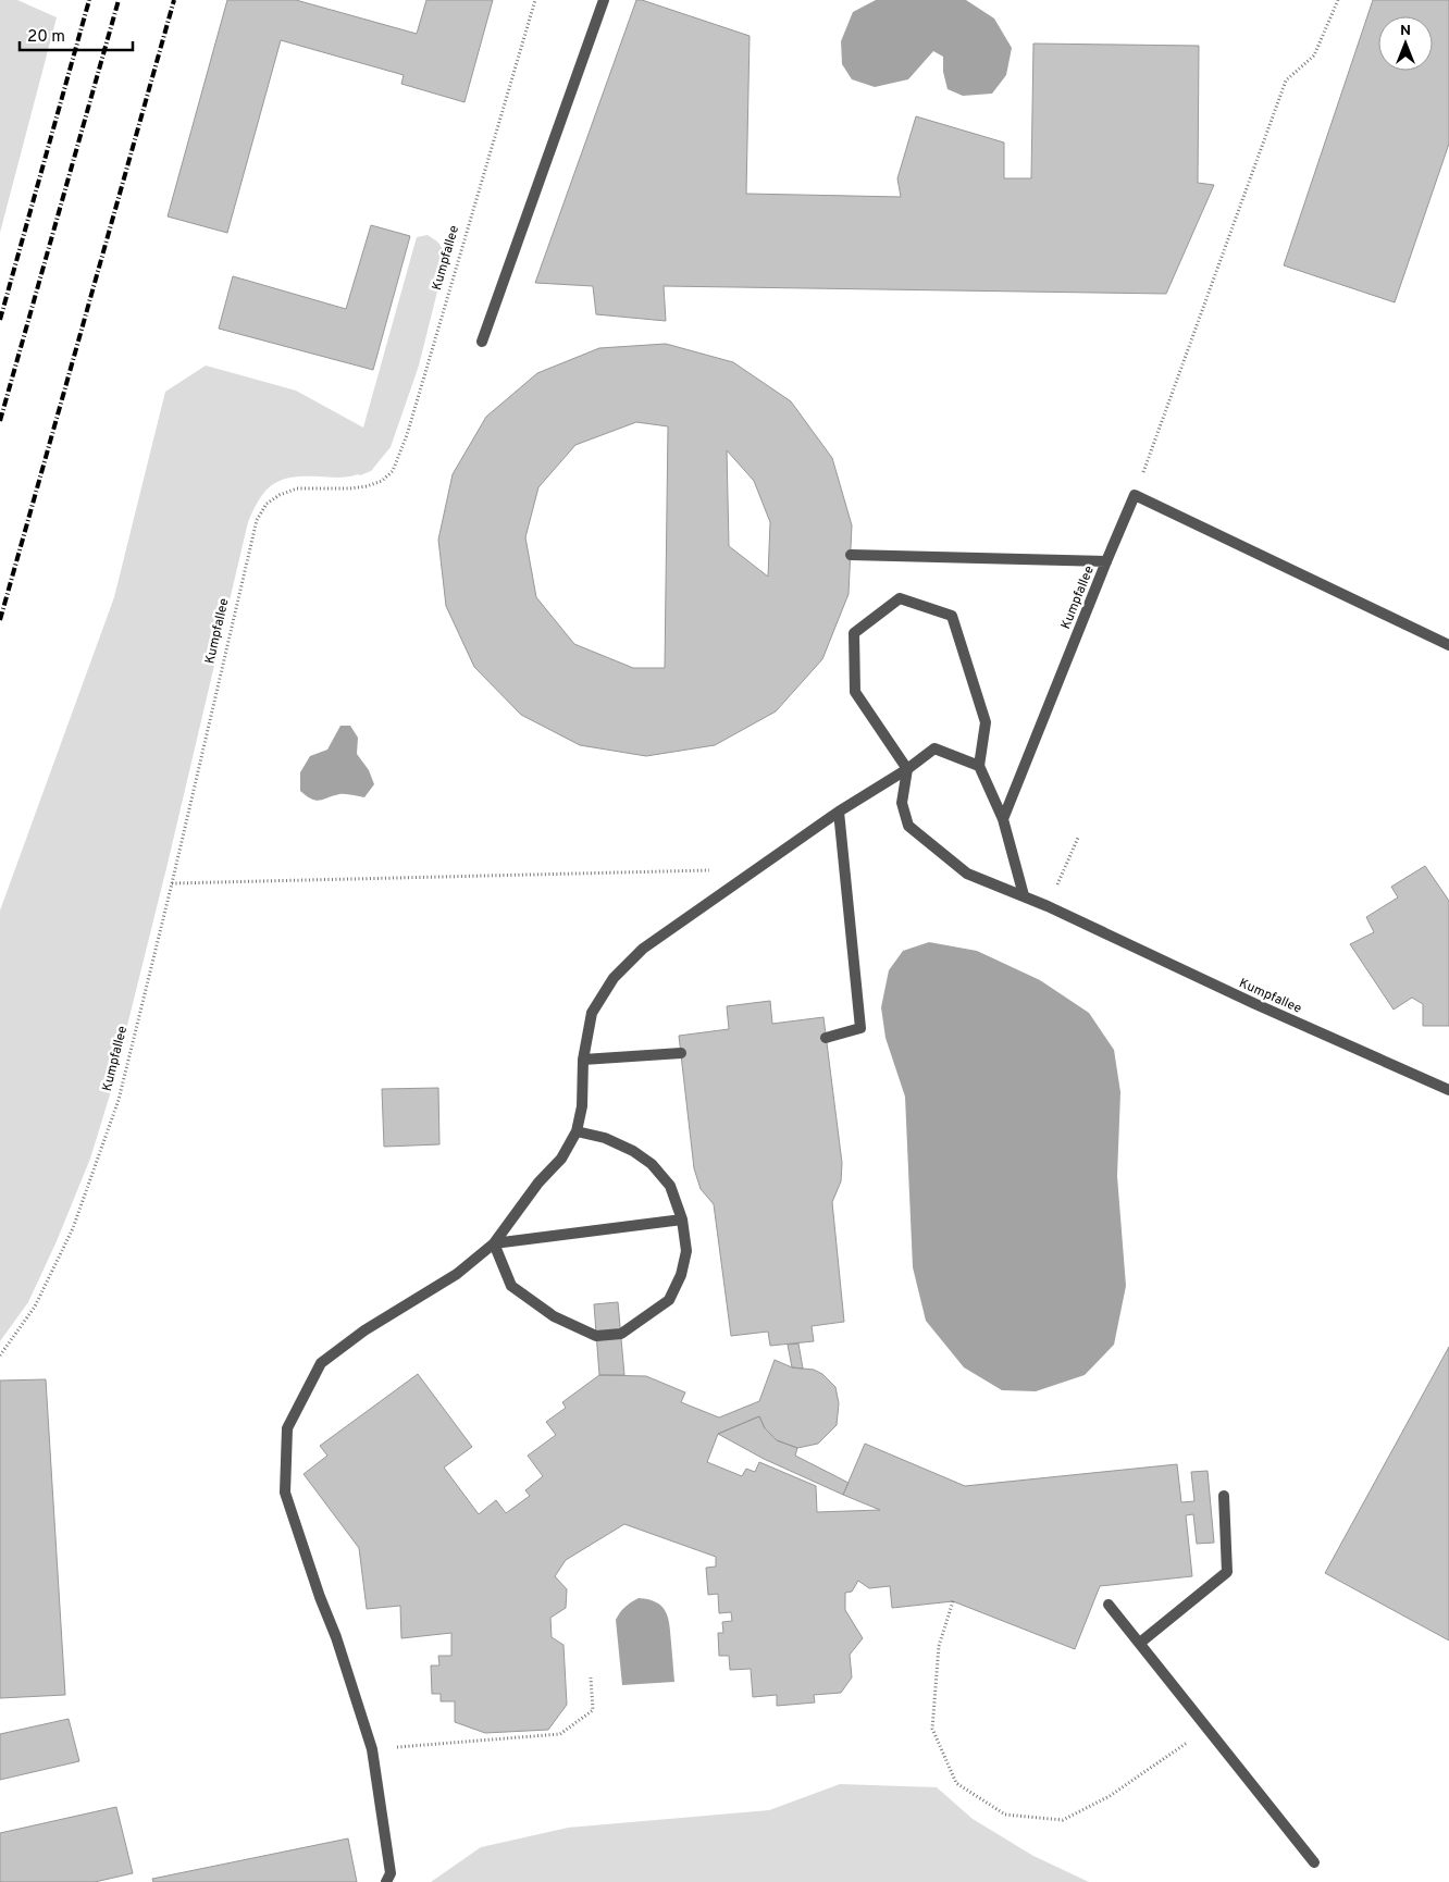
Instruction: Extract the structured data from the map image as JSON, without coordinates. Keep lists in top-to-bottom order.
{
  "streets": {
    "street": ["Kumpfallee"]
  },
  "scale_bar": "20 m",
  "north": "top"
}
